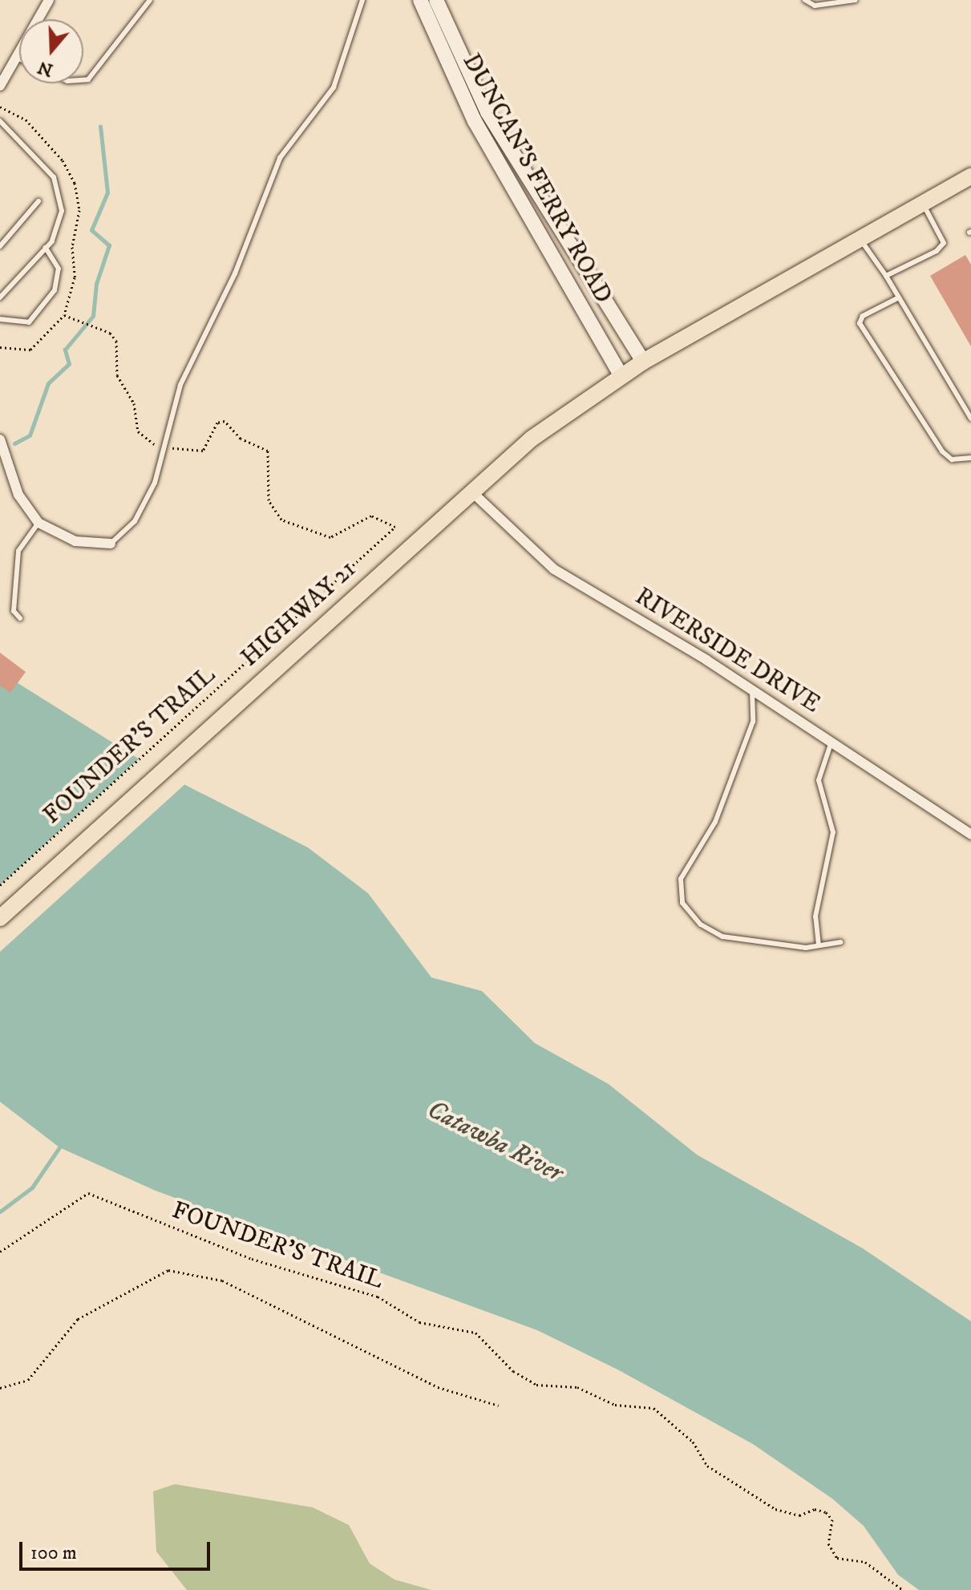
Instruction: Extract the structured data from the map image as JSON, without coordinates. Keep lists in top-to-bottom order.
{
  "streets": {
    "main road": ["HIGHWAY 21"],
    "street": ["DUNCAN'S FERRY ROAD", "RIVERSIDE DRIVE"],
    "path": ["FOUNDER'S TRAIL"]
  },
  "crossings": [
    ["DUNCAN'S FERRY ROAD", "HIGHWAY 21"],
    ["HIGHWAY 21", "RIVERSIDE DRIVE"]
  ],
  "water": ["Catawba River"],
  "scale_bar": "100 m",
  "north": "bottom"
}
